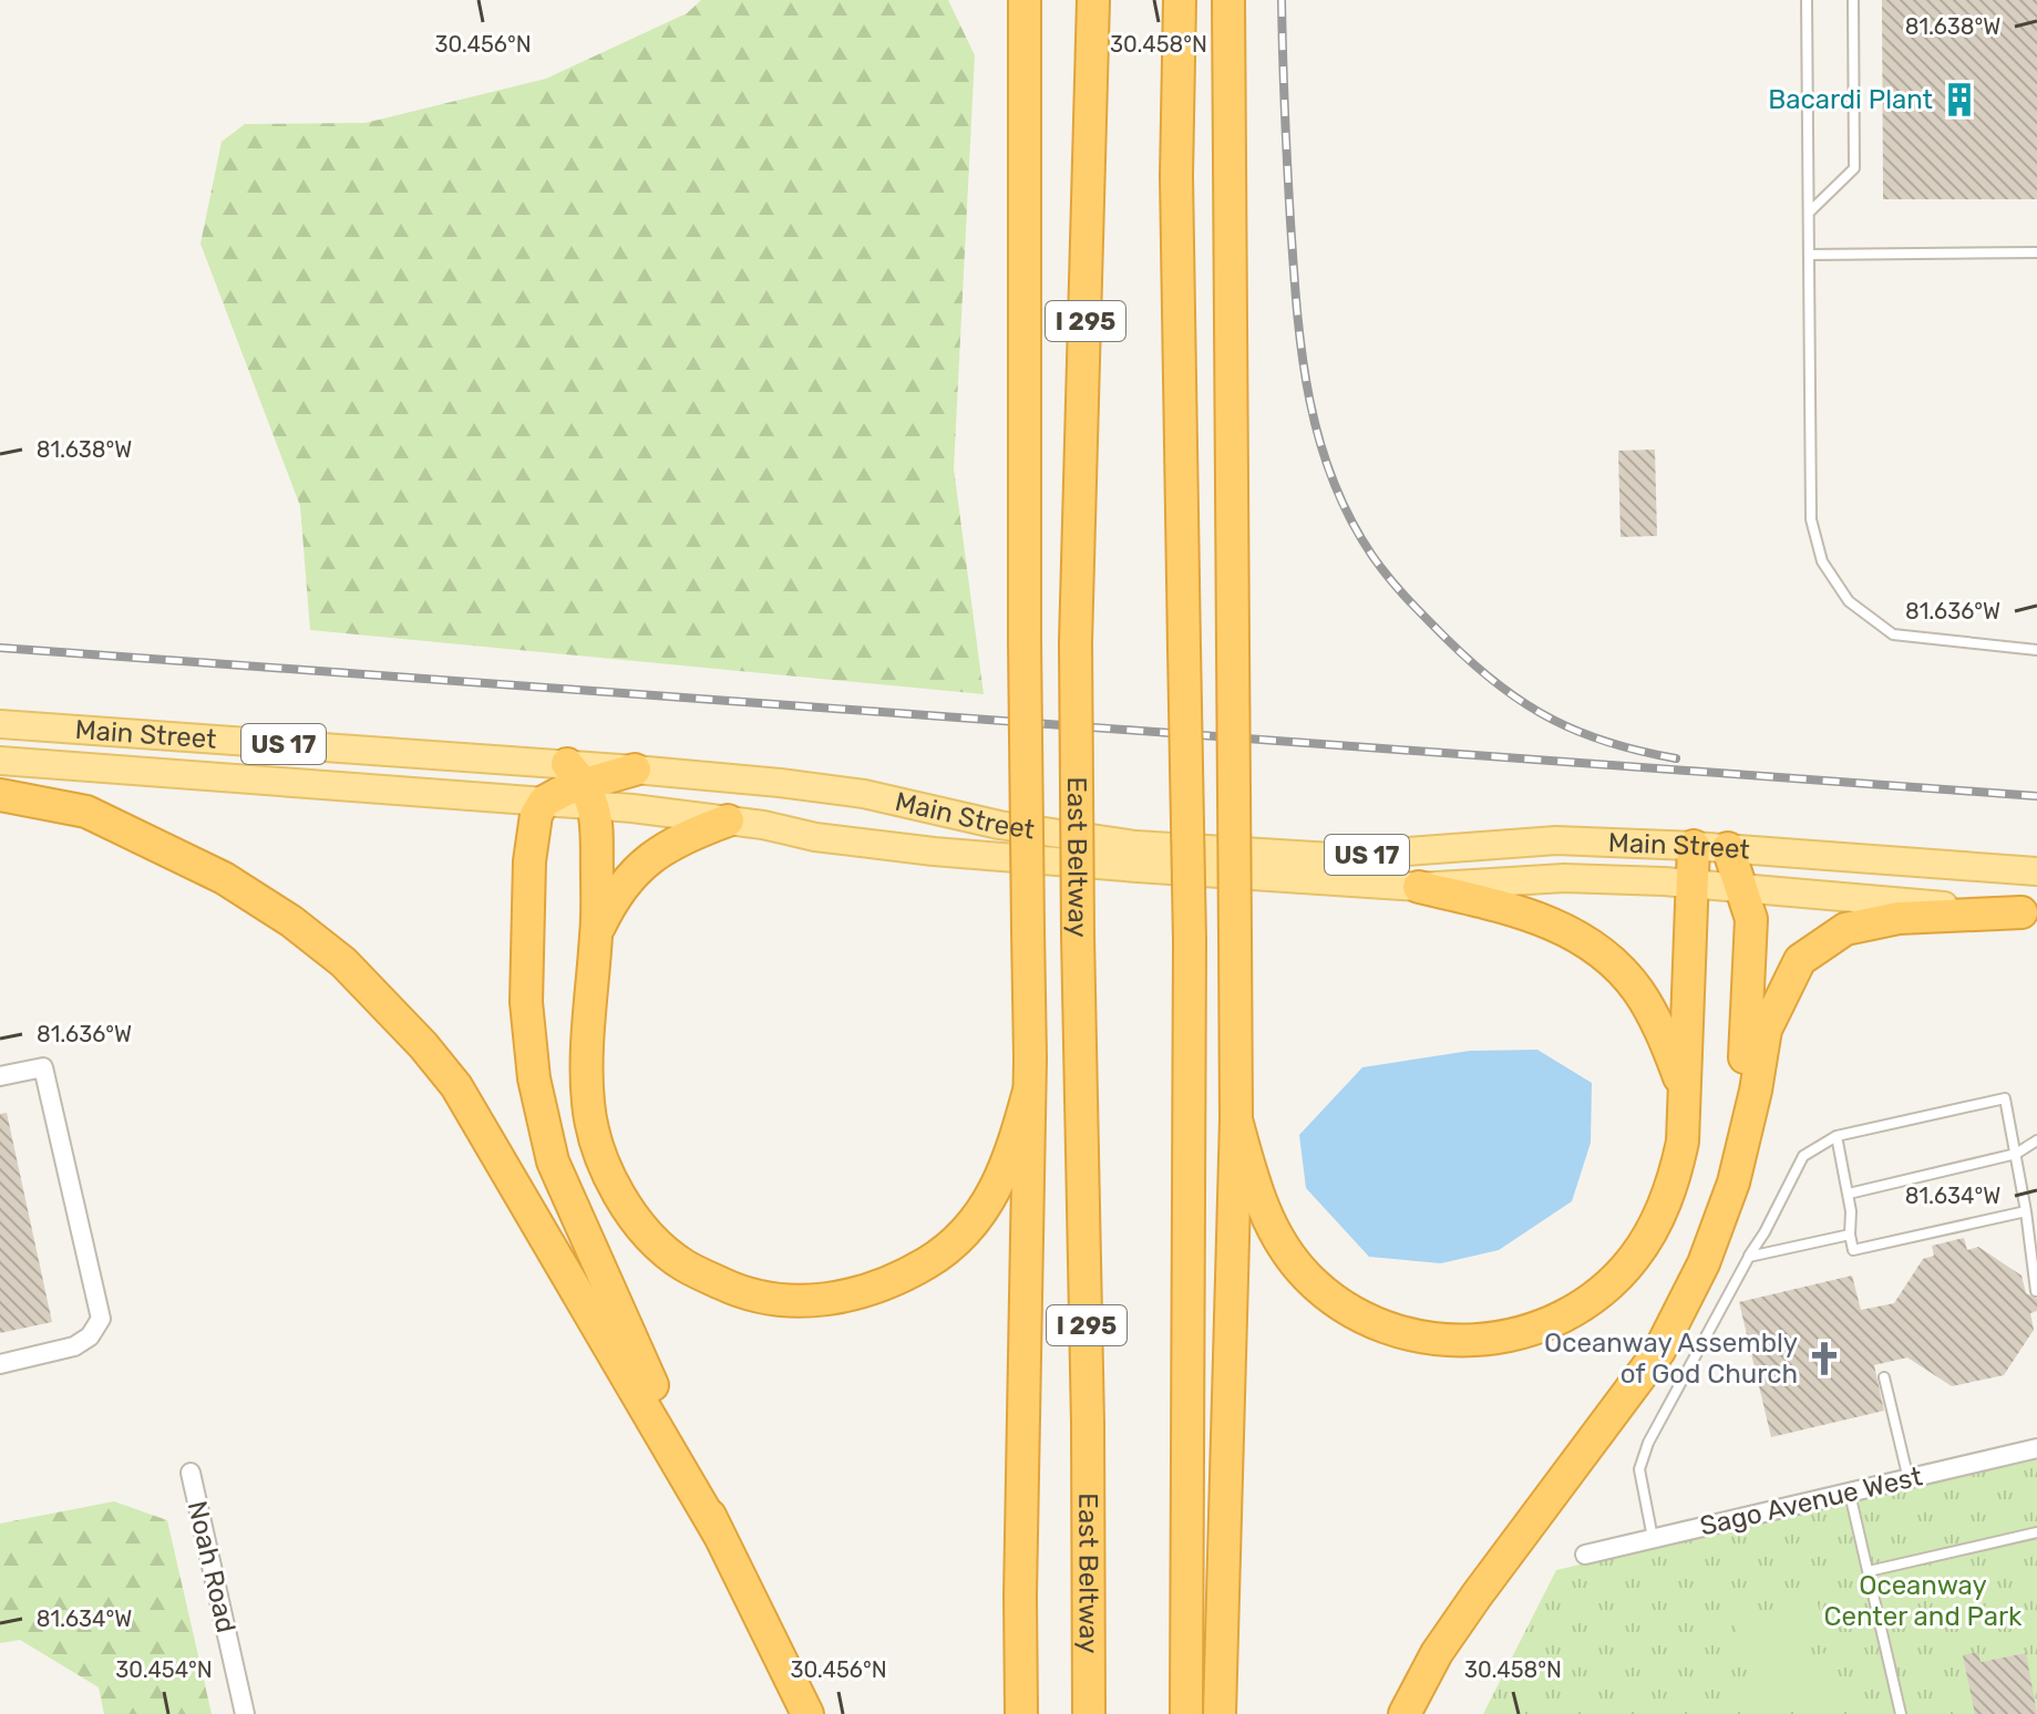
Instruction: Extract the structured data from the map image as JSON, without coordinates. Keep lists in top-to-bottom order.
{
  "streets": {
    "highway": ["I 295", "East Beltway"],
    "main road": ["Main Street", "US 17"],
    "street": ["Sago Avenue West", "Noah Road"]
  },
  "parks": ["Oceanway Center and Park"],
  "places": {
    "building": ["Bacardi Plant"],
    "church": ["Oceanway Assembly of God Church"]
  },
  "coordinates": [
    "81.638°W",
    "30.456°N",
    "30.458°N",
    "81.636°W",
    "81.634°W",
    "30.454°N"
  ]
}
